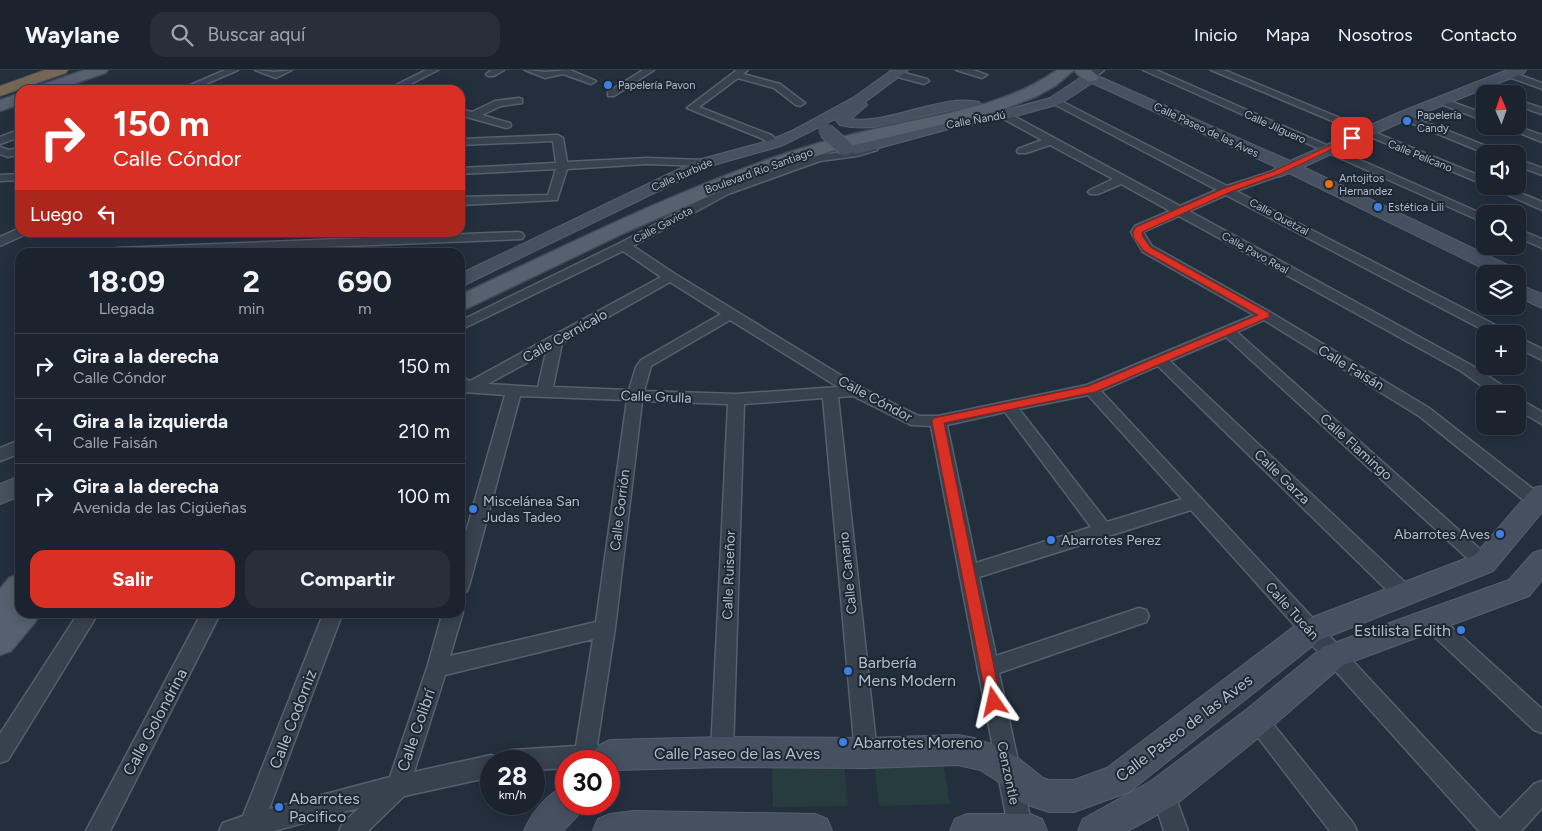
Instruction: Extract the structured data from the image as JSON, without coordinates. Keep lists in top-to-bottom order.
{
  "streets": {
    "main road": ["Boulevard Río Santiago"],
    "street": [
      "Calle Ñandú",
      "Calle Jilguero",
      "Calle Paseo de las Aves",
      "Calle Pelícano",
      "Calle Iturbide",
      "Calle Quetzal",
      "Calle Gaviota",
      "Calle Pavo Real",
      "Calle Cernícalo",
      "Calle Faisán",
      "Calle Grulla",
      "Calle Cóndor",
      "Calle Flamingo",
      "Calle Garza",
      "Calle Gorrión",
      "Calle Canario",
      "Calle Ruiseñor",
      "Calle Tucán",
      "Calle Codorniz",
      "Calle Golondrina",
      "Calle Colibrí",
      "Cenzontle"
    ]
  },
  "crossings": [
    ["Calle Ñandú", "Calle Paseo de las Aves"],
    ["Calle Ñandú", "Boulevard Río Santiago"],
    ["Calle Ñandú", "Calle Iturbide"],
    ["Calle Ñandú", "Calle Quetzal"],
    ["Calle Ñandú", "Calle Gaviota"],
    ["Calle Ñandú", "Calle Pavo Real"],
    ["Calle Paseo de las Aves", "Calle Faisán"],
    ["Calle Paseo de las Aves", "Calle Flamingo"],
    ["Calle Paseo de las Aves", "Calle Garza"],
    ["Calle Paseo de las Aves", "Calle Canario"],
    ["Calle Paseo de las Aves", "Calle Ruiseñor"],
    ["Calle Paseo de las Aves", "Calle Tucán"],
    ["Calle Paseo de las Aves", "Cenzontle"],
    ["Boulevard Río Santiago", "Calle Pavo Real"],
    ["Calle Gaviota", "Calle Cóndor"],
    ["Calle Pavo Real", "Calle Faisán"],
    ["Calle Cernícalo", "Calle Cóndor"],
    ["Calle Faisán", "Calle Cóndor"],
    ["Calle Grulla", "Calle Cóndor"],
    ["Calle Grulla", "Calle Gorrión"],
    ["Calle Grulla", "Calle Canario"],
    ["Calle Grulla", "Calle Ruiseñor"],
    ["Calle Cóndor", "Calle Flamingo"],
    ["Calle Cóndor", "Calle Garza"],
    ["Calle Cóndor", "Calle Gorrión"],
    ["Calle Cóndor", "Calle Tucán"],
    ["Calle Cóndor", "Cenzontle"]
  ],
  "places": [
    "Papelería Pavon",
    "Papelería Candy",
    "Antojitos Hernandez",
    "Estética Lili",
    "Miscelánea San Judas Tadeo",
    "Abarrotes Aves",
    "Abarrotes Perez",
    "Estilista Edith",
    "Barbería Mens Modern",
    "Abarrotes Moreno",
    "Abarrotes Pacifico"
  ],
  "north": "top",
  "page": {
    "header": "Waylane",
    "search": "Buscar aquí",
    "nav": [
      "Inicio",
      "Mapa",
      "Nosotros",
      "Contacto"
    ],
    "map_buttons": ["+", "−"],
    "turn": ["150 m", "Calle Cóndor"],
    "then": "Luego",
    "eta": [
      "18:09",
      "Llegada",
      "2",
      "min",
      "690",
      "m"
    ],
    "list": [
      {
        "name": "Gira a la derecha",
        "note": "Calle Cóndor",
        "value": "150 m"
      },
      {
        "name": "Gira a la izquierda",
        "note": "Calle Faisán",
        "value": "210 m"
      },
      {
        "name": "Gira a la derecha",
        "note": "Avenida de las Cigüeñas",
        "value": "100 m"
      }
    ],
    "buttons": ["Salir", "Compartir"],
    "speed": "28 km/h",
    "limit": "30"
  }
}
